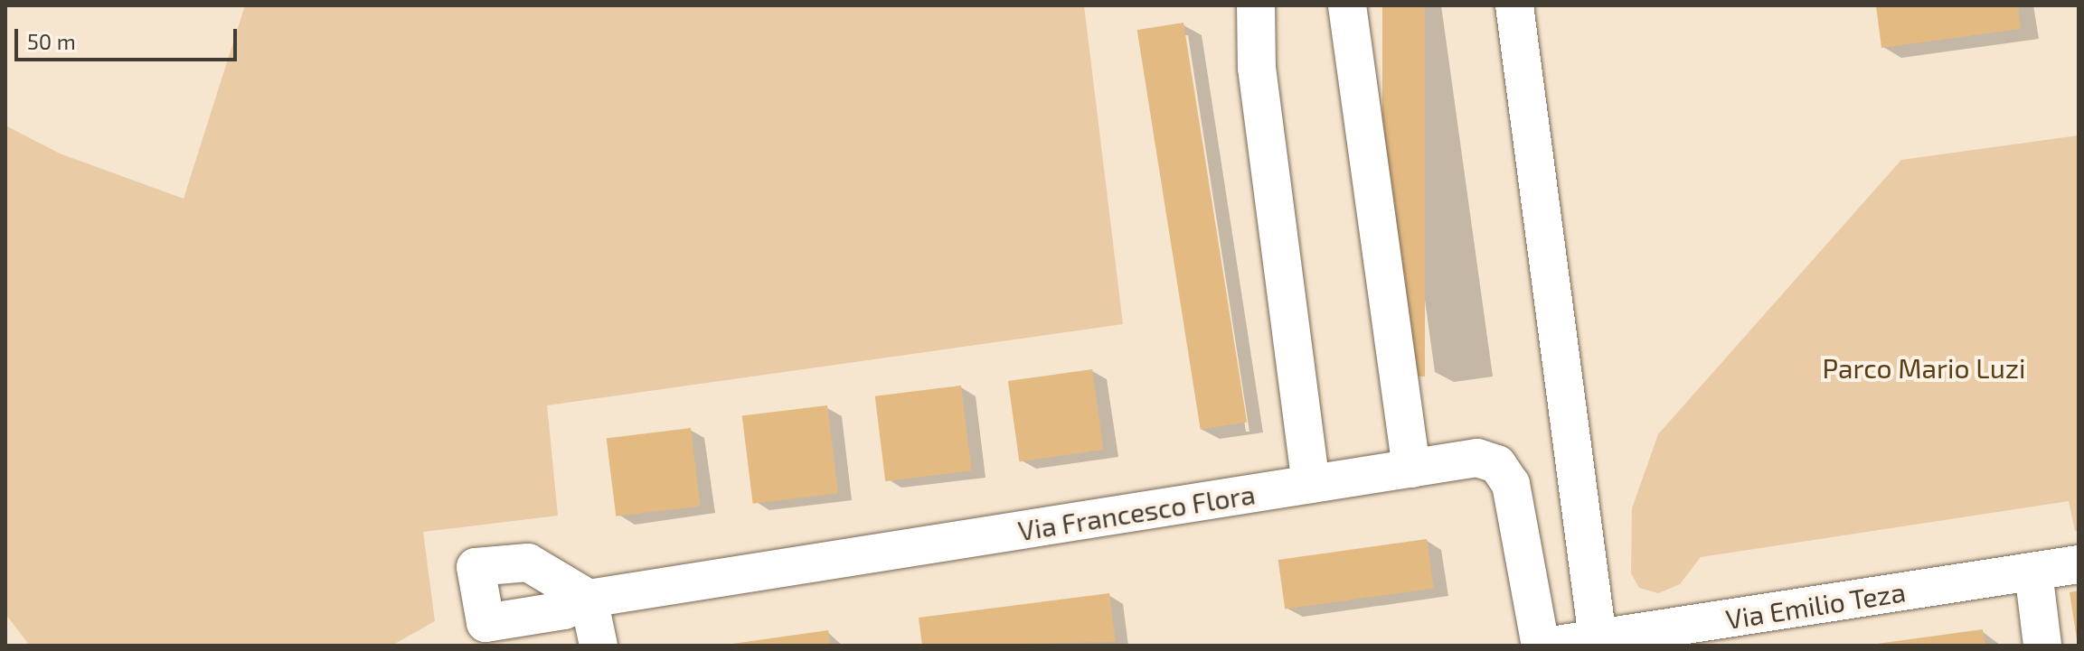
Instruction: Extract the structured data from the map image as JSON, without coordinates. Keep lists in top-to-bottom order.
{
  "streets": {
    "street": ["Via Francesco Flora", "Via Emilio Teza"]
  },
  "crossings": [
    ["Via Francesco Flora", "Via Emilio Teza"]
  ],
  "parks": ["Parco Mario Luzi"],
  "scale_bar": "50 m"
}
